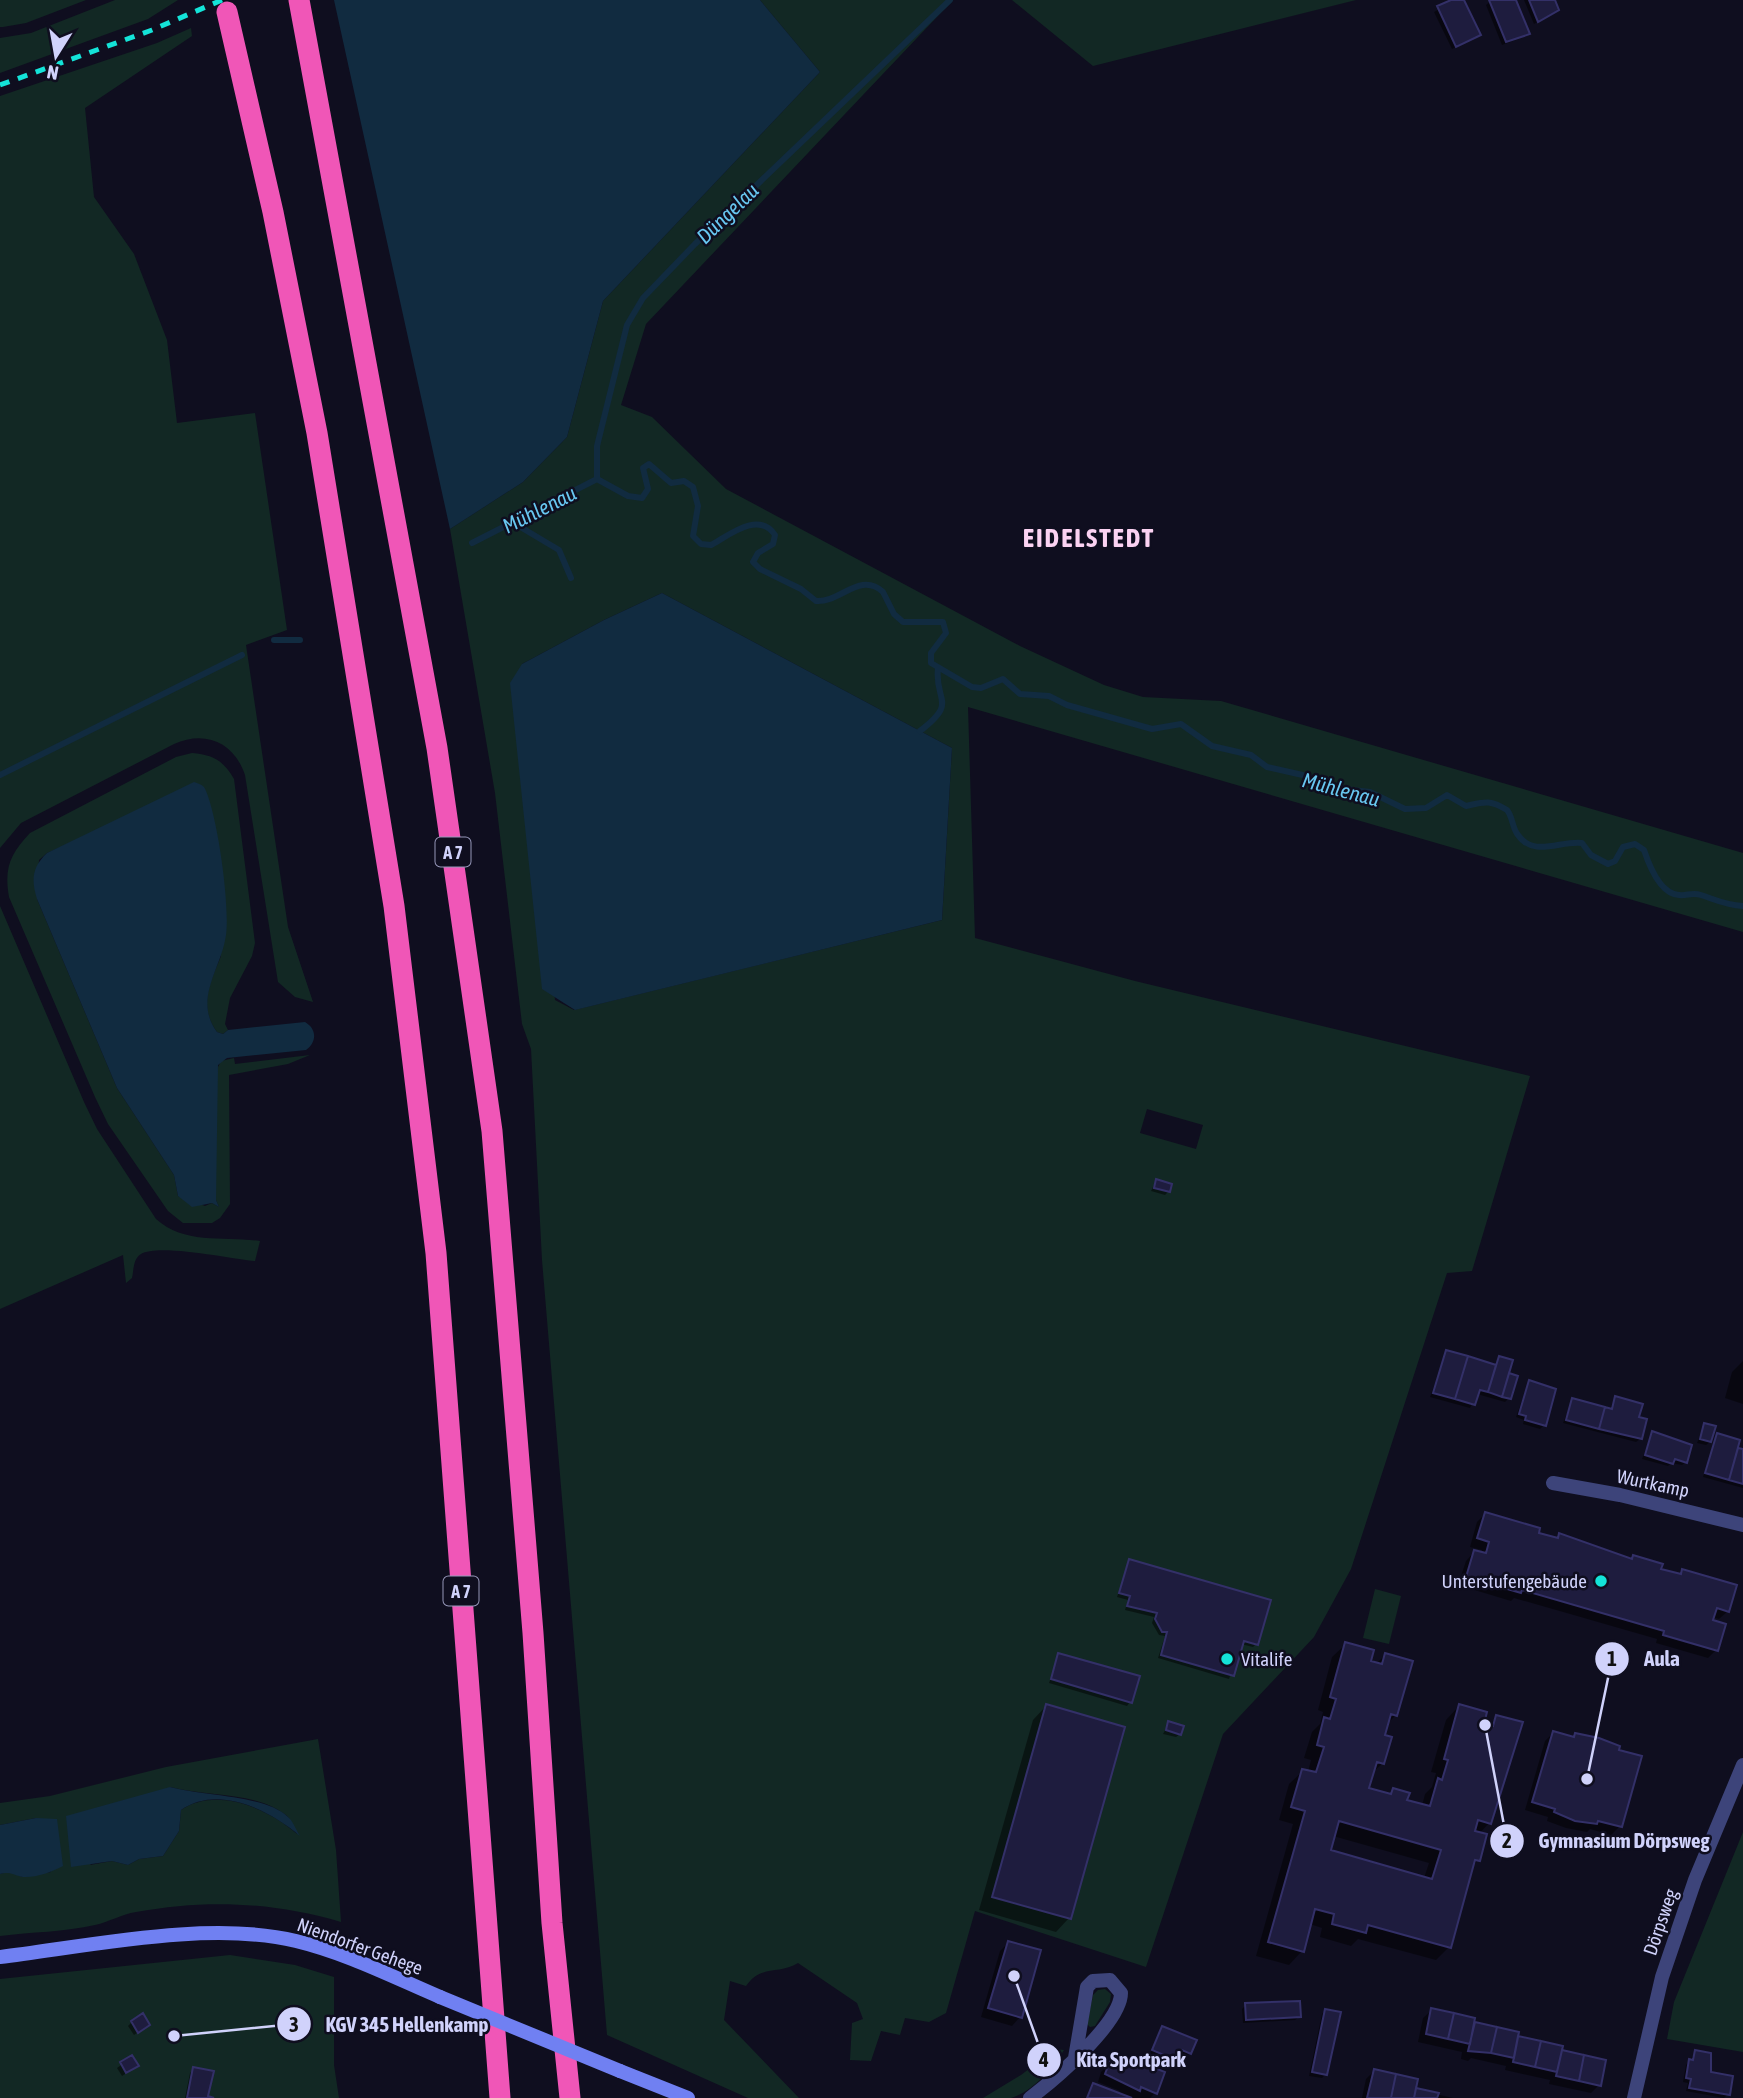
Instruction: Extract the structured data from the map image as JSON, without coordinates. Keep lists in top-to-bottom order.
{
  "streets": {
    "highway": ["A 7"],
    "street": ["Wurtkamp", "Dörpsweg", "Niendorfer Gehege"]
  },
  "districts": ["EIDELSTEDT"],
  "water": ["Düngelau", "Mühlenau"],
  "places": [
    "Unterstufengebäude",
    "Vitalife",
    "Gymnasium Dörpsweg",
    "Aula",
    "Kita Sportpark",
    "KGV 345 Hellenkamp"
  ],
  "north": "bottom"
}
